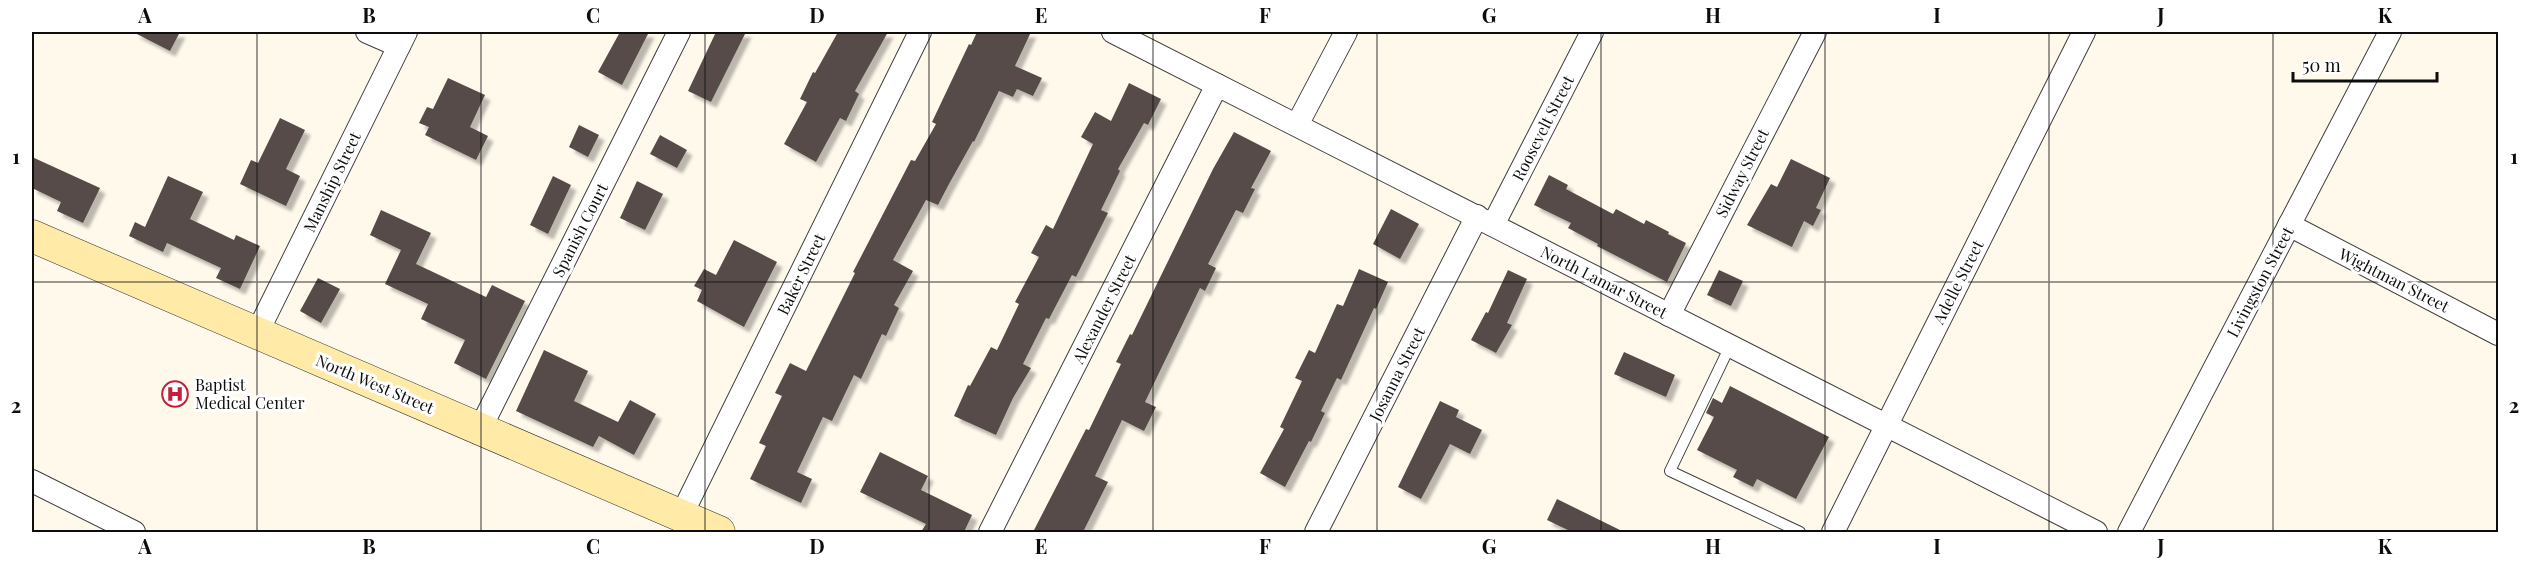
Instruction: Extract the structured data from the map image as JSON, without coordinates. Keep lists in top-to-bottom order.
{
  "streets": {
    "street": [
      "Roosevelt Street",
      "Sidway Street",
      "Manship Street",
      "Spanish Court",
      "Baker Street",
      "Wightman Street",
      "North Lamar Street",
      "Adelle Street",
      "Livingston Street",
      "Alexander Street",
      "Josanna Street",
      "North West Street"
    ]
  },
  "crossings": [
    ["Roosevelt Street", "North Lamar Street"],
    ["Roosevelt Street", "Josanna Street"],
    ["Sidway Street", "North Lamar Street"],
    ["Manship Street", "North West Street"],
    ["Spanish Court", "North West Street"],
    ["Baker Street", "North West Street"],
    ["Wightman Street", "Livingston Street"],
    ["North Lamar Street", "Adelle Street"],
    ["North Lamar Street", "Alexander Street"],
    ["North Lamar Street", "Josanna Street"]
  ],
  "places": {
    "hospital": ["Baptist Medical Center"]
  },
  "scale_bar": "50 m",
  "grid": {
    "columns": [
      "A",
      "B",
      "C",
      "D",
      "E",
      "F",
      "G",
      "H",
      "I",
      "J",
      "K"
    ],
    "rows": ["1", "2"]
  }
}
